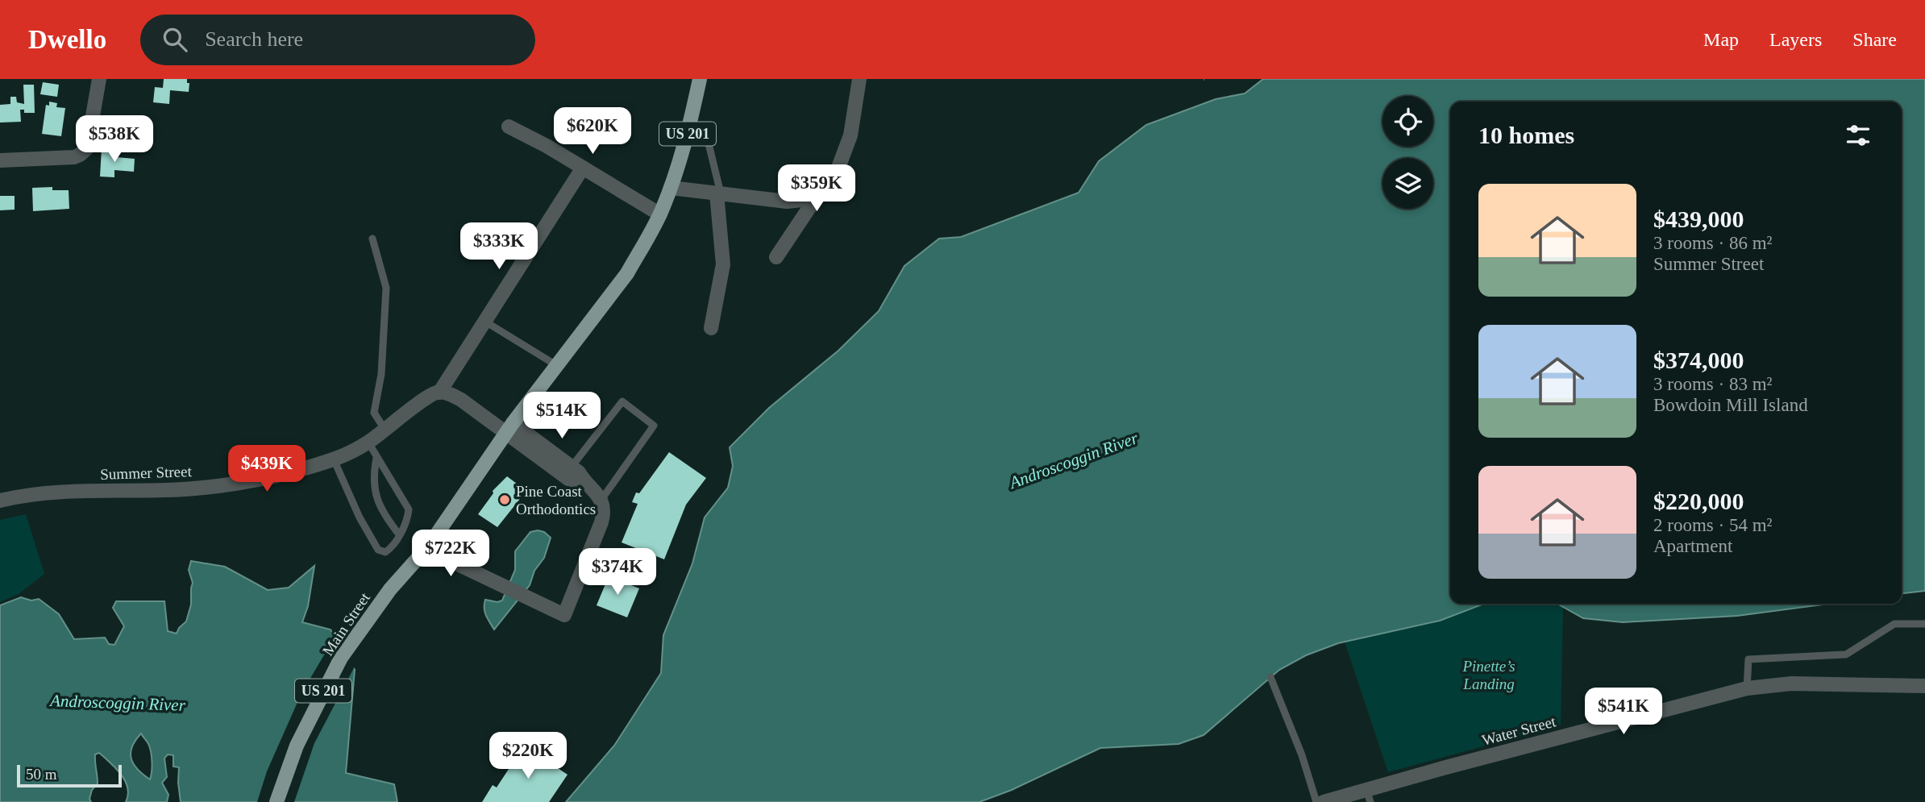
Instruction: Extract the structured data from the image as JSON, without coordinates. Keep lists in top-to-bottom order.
{
  "streets": {
    "main road": ["US 201", "Main Street"],
    "street": ["Summer Street", "Water Street"]
  },
  "crossings": [
    ["US 201", "Main Street"]
  ],
  "water": ["Androscoggin River"],
  "parks": ["Pinette’s Landing"],
  "places": ["Pine Coast Orthodontics"],
  "scale_bar": "50 m",
  "page": {
    "header": "Dwello",
    "search": "Search here",
    "nav": ["Map", "Layers", "Share"],
    "heading": "10 homes",
    "price": [
      "$620K",
      "$538K",
      "$359K",
      "$333K",
      "$514K",
      "$439K",
      "$722K",
      "$374K",
      "$541K",
      "$220K"
    ],
    "list": [
      {
        "name": "$439,000",
        "note": "3 rooms · 86 m² · Summer Street"
      },
      {
        "name": "$374,000",
        "note": "3 rooms · 83 m² · Bowdoin Mill Island"
      },
      {
        "name": "$220,000",
        "note": "2 rooms · 54 m² · Apartment"
      }
    ],
    "scale": "50 m"
  }
}
